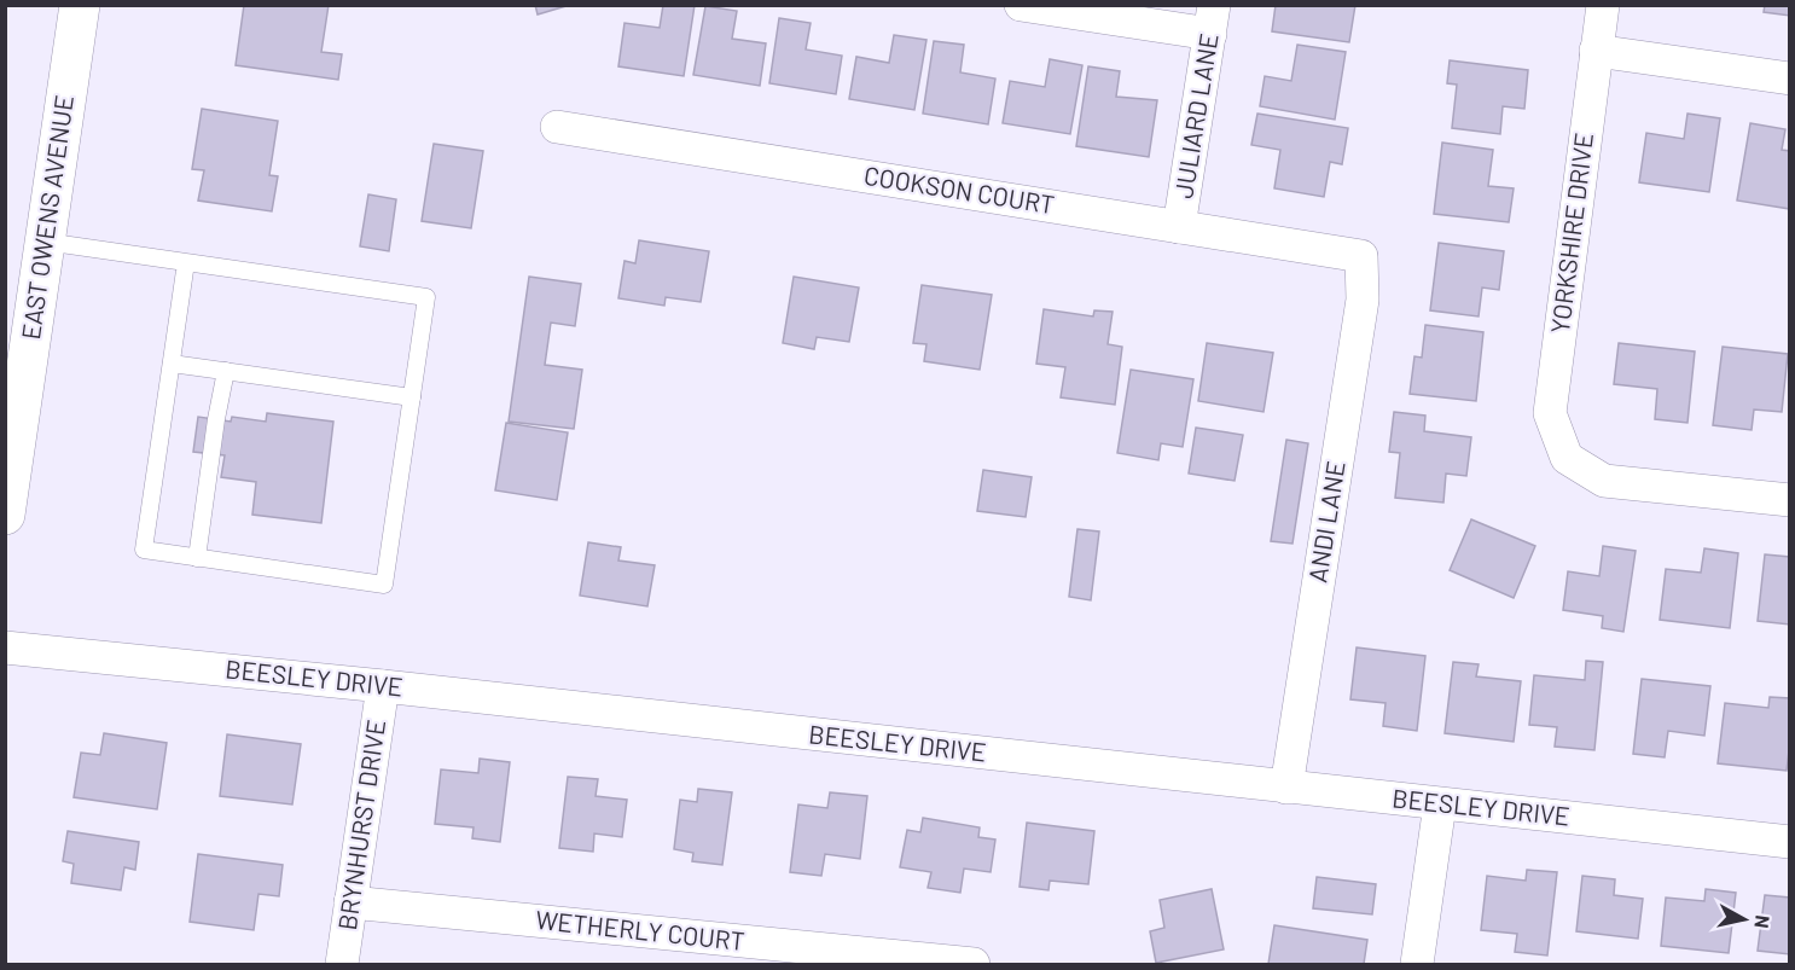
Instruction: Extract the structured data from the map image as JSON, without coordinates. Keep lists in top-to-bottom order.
{
  "streets": {
    "main road": ["EAST OWENS AVENUE"],
    "street": [
      "JULIARD LANE",
      "COOKSON COURT",
      "YORKSHIRE DRIVE",
      "ANDI LANE",
      "BEESLEY DRIVE",
      "BRYNHURST DRIVE",
      "WETHERLY COURT"
    ]
  },
  "crossings": [
    ["JULIARD LANE", "COOKSON COURT"],
    ["COOKSON COURT", "ANDI LANE"],
    ["ANDI LANE", "BEESLEY DRIVE"],
    ["BEESLEY DRIVE", "BRYNHURST DRIVE"],
    ["BRYNHURST DRIVE", "WETHERLY COURT"]
  ],
  "north": "right"
}
